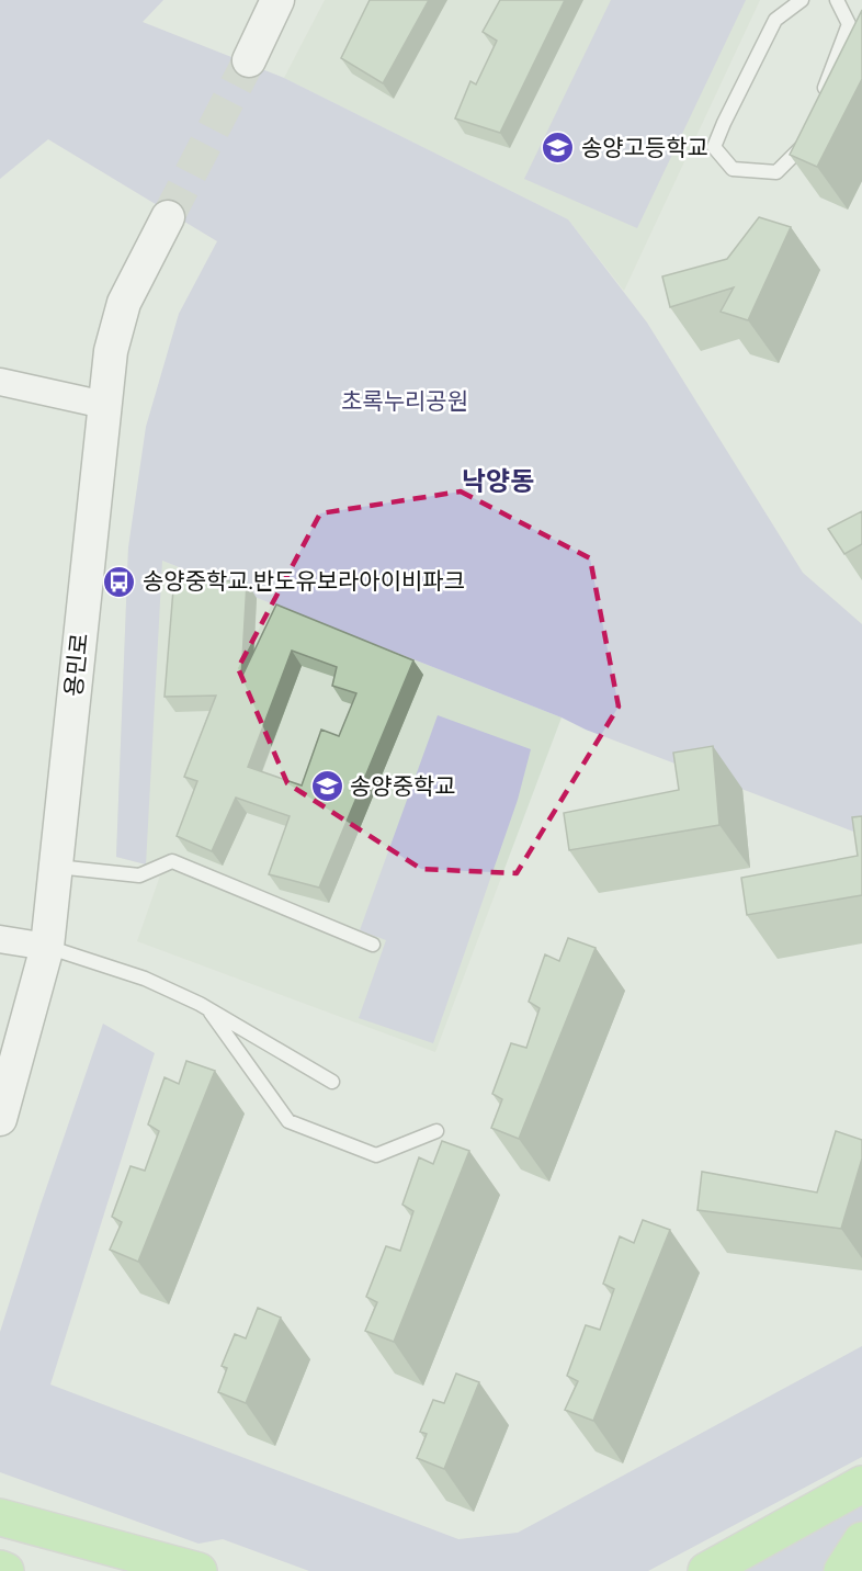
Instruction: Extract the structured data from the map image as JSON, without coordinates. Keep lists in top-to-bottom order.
{
  "streets": {
    "street": ["용민로"]
  },
  "districts": ["낙양동"],
  "parks": ["초록누리공원"],
  "places": {
    "school or university": ["송양고등학교", "송양중학교"],
    "bus stop": ["송양중학교.반도유보라아이비파크"]
  }
}
